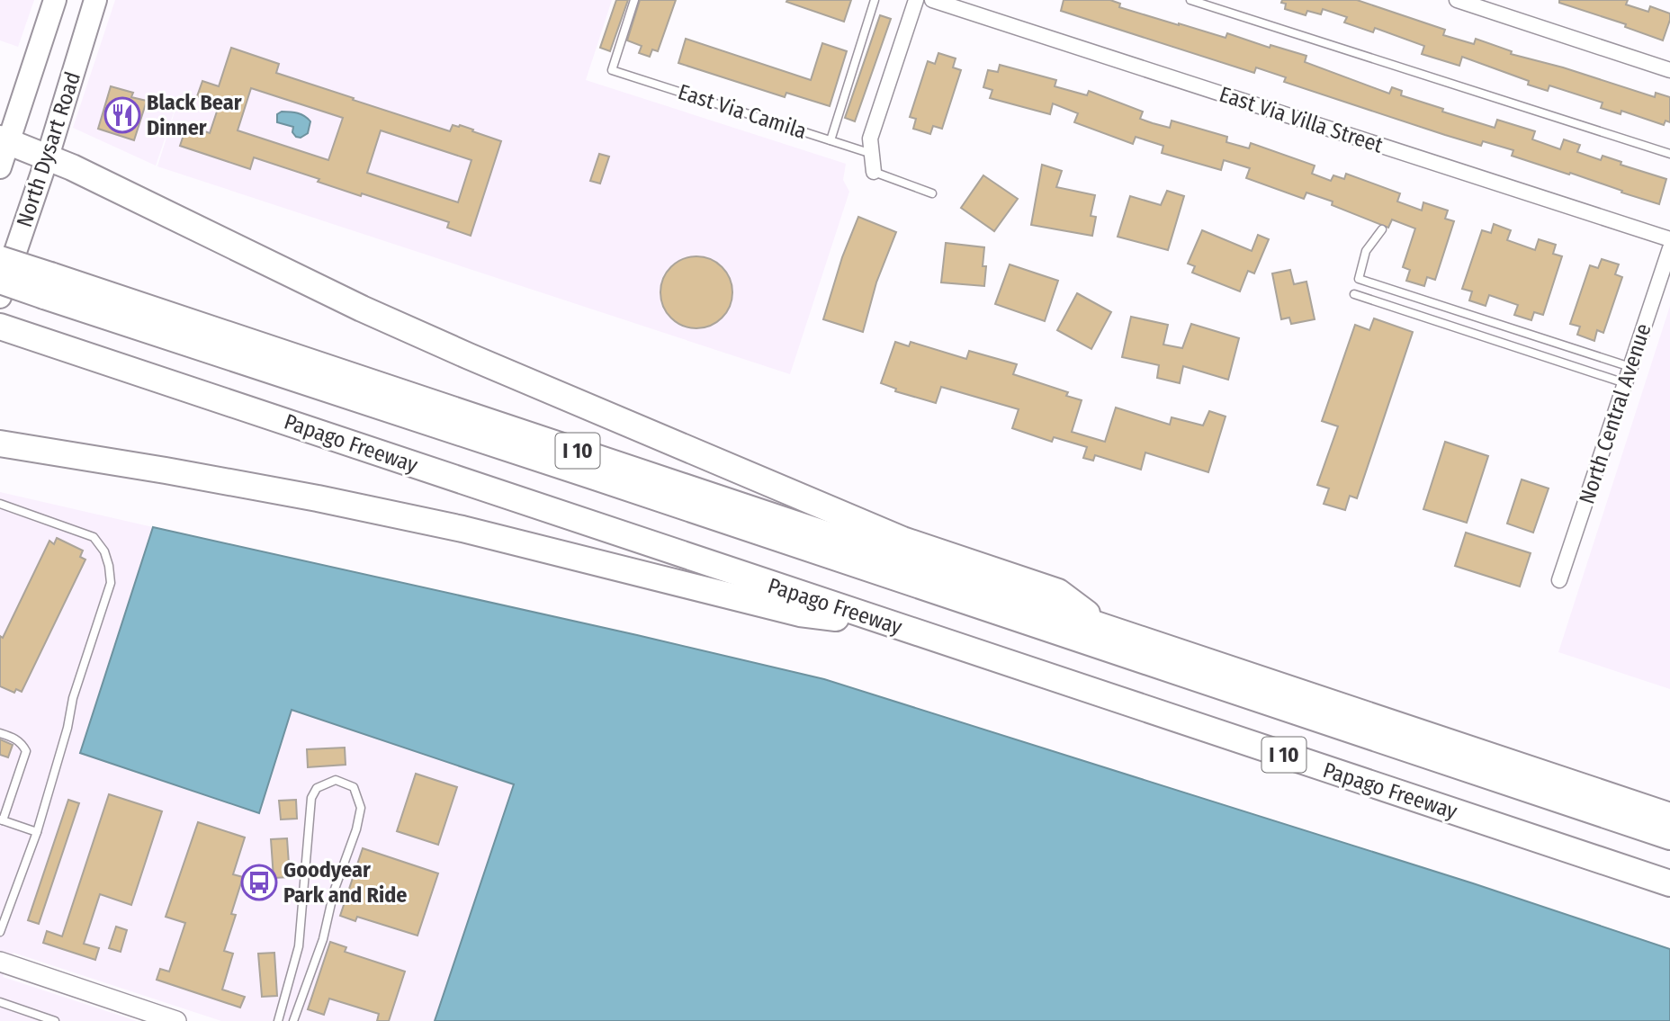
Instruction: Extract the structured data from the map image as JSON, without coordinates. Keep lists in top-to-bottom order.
{
  "streets": {
    "highway": ["Papago Freeway", "I 10"],
    "main road": ["North Dysart Road"],
    "street": ["East Via Villa Street", "North Central Avenue"],
    "lane": ["East Via Camila"]
  },
  "places": {
    "restaurant": ["Black Bear Dinner"],
    "bus stop": ["Goodyear Park and Ride"]
  }
}
